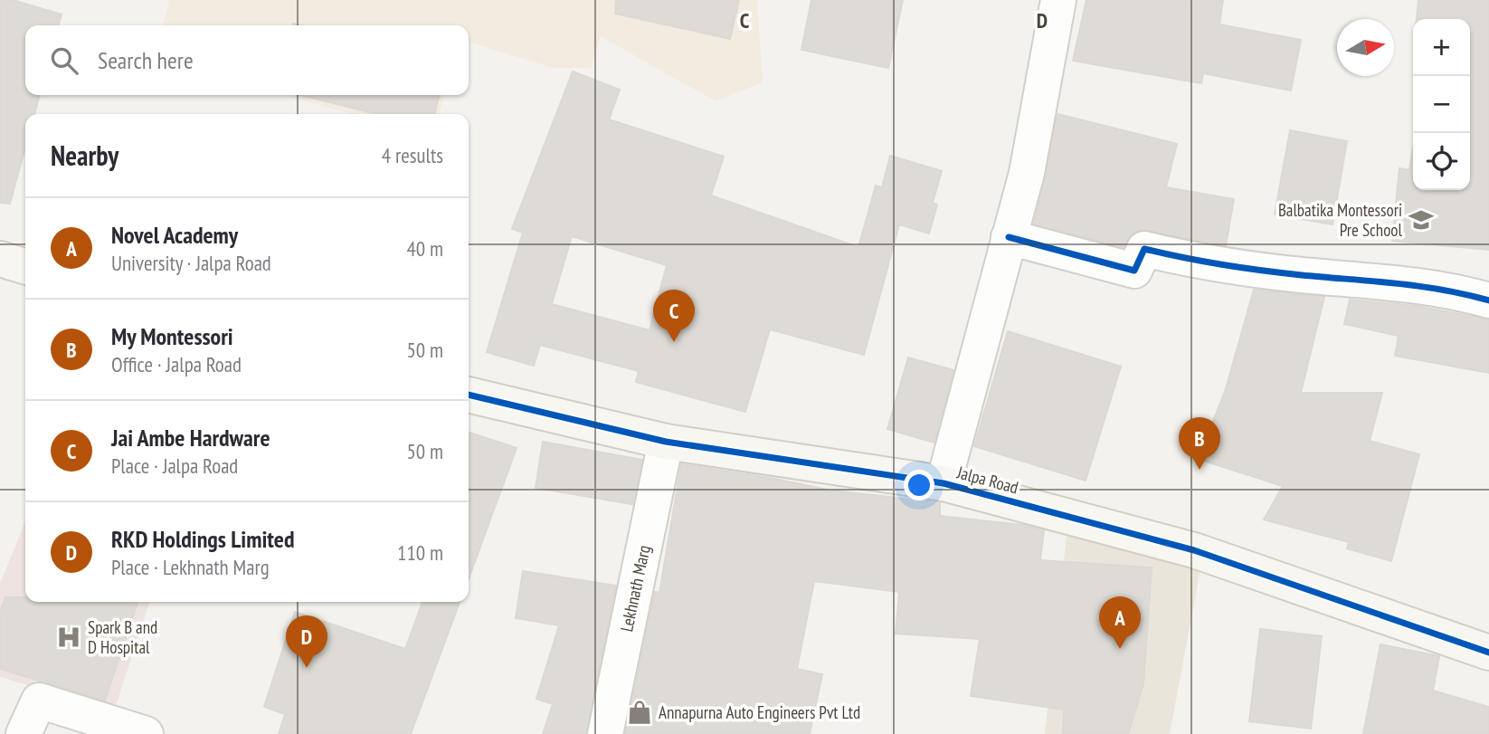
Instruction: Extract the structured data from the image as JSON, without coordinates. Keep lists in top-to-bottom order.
{
  "streets": {
    "street": ["Jalpa Road", "Lekhnath Marg"]
  },
  "crossings": [
    ["Jalpa Road", "Lekhnath Marg"]
  ],
  "places": {
    "school or university": ["Balbatika Montessori Pre School"],
    "hospital": ["Spark B and D Hospital"],
    "shop": ["Annapurna Auto Engineers Pvt Ltd"]
  },
  "north": "right",
  "page": {
    "map_buttons": ["+", "−"],
    "search": "Search here",
    "heading": ["Nearby", "4 results"],
    "list": [
      {
        "mark": "A",
        "name": "Novel Academy",
        "note": "University · Jalpa Road",
        "value": "40 m"
      },
      {
        "mark": "B",
        "name": "My Montessori",
        "note": "Office · Jalpa Road",
        "value": "50 m"
      },
      {
        "mark": "C",
        "name": "Jai Ambe Hardware",
        "note": "Place · Jalpa Road",
        "value": "50 m"
      },
      {
        "mark": "D",
        "name": "RKD Holdings Limited",
        "note": "Place · Lekhnath Marg",
        "value": "110 m"
      }
    ],
    "pins": [
      "C",
      "B",
      "A",
      "D"
    ]
  },
  "grid": {
    "columns": ["C", "D"]
  }
}
